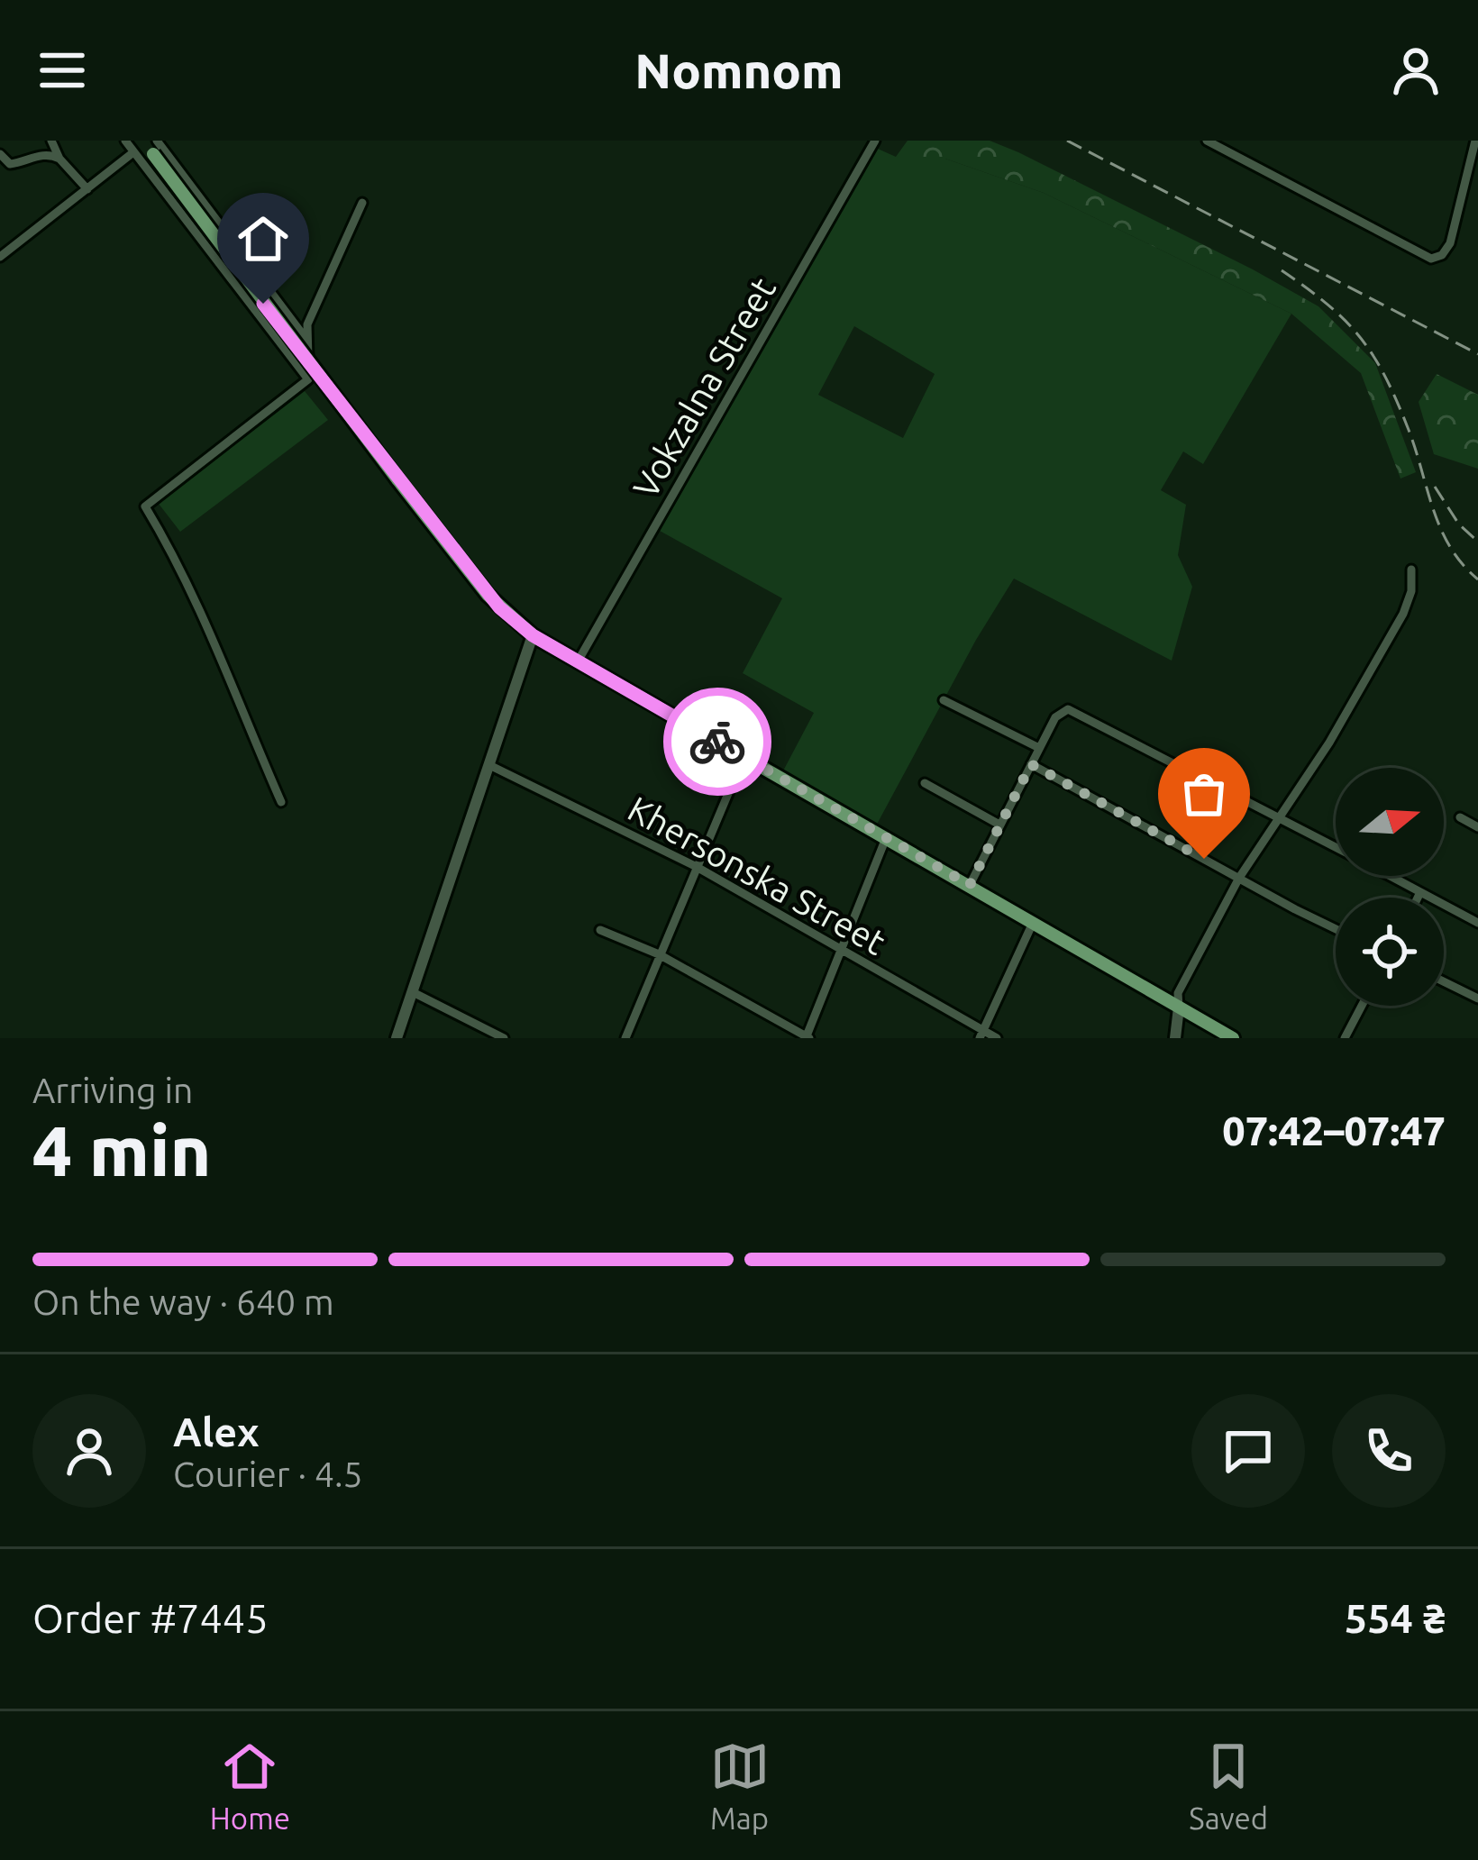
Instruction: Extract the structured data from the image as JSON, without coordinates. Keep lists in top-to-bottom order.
{
  "streets": {
    "street": ["Vokzalna Street", "Khersonska Street"]
  },
  "north": "right",
  "page": {
    "header": "Nomnom",
    "heading": ["4 min", "Arriving in", "07:42–07:47"],
    "panel": [
      "Alex",
      "Courier · 4.5",
      "Order #7445",
      "554 ₴"
    ],
    "bar": "On the way · 640 m",
    "tabs": ["Home", "Map", "Saved"]
  }
}
